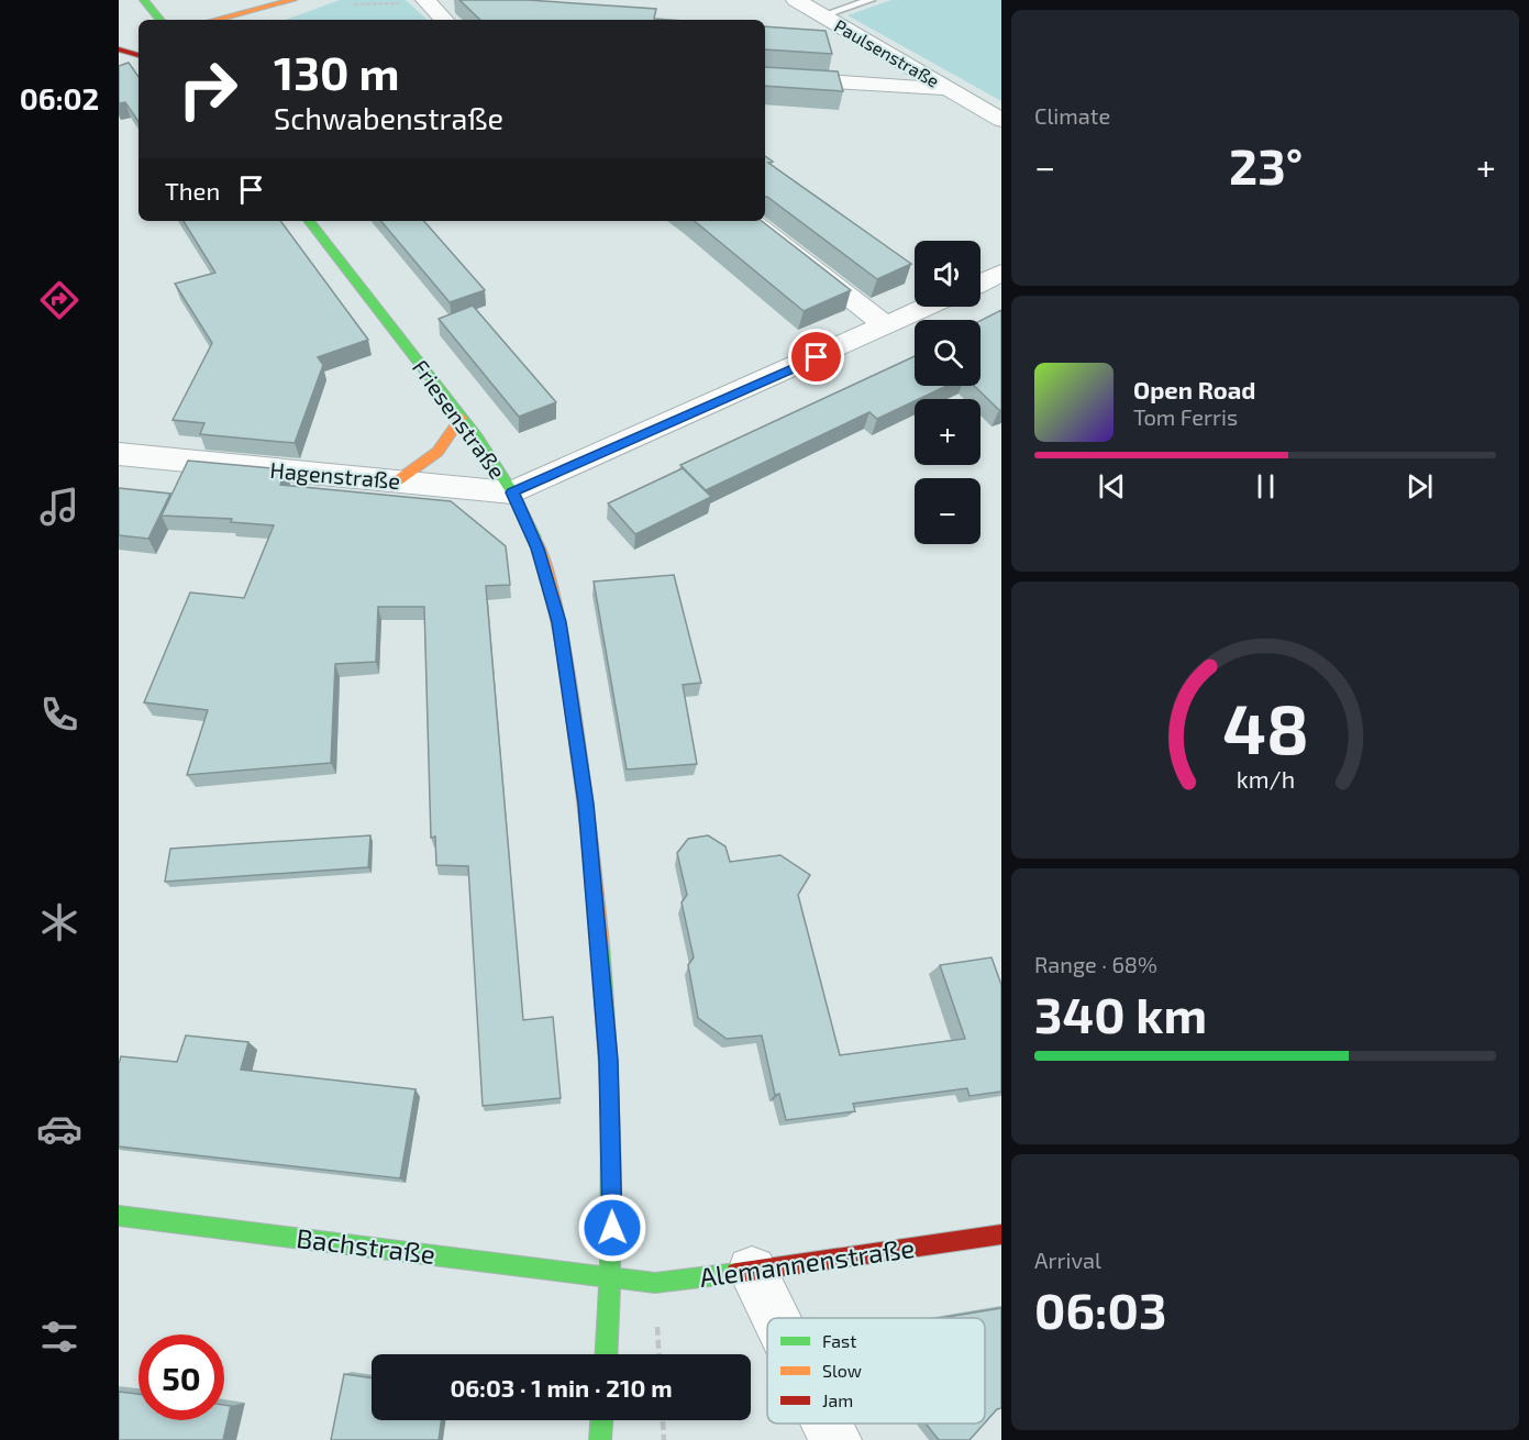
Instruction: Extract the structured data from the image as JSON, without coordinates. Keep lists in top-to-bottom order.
{
  "streets": {
    "main road": ["Friesenstraße", "Bachstraße", "Alemannenstraße"],
    "street": ["Paulsenstraße", "Hagenstraße"]
  },
  "crossings": [
    ["Friesenstraße", "Hagenstraße"],
    ["Friesenstraße", "Bachstraße"],
    ["Friesenstraße", "Alemannenstraße"],
    ["Bachstraße", "Alemannenstraße"]
  ],
  "legend": ["Fast", "Slow", "Jam"],
  "page": {
    "tabs": "06:02",
    "tile": [
      "Climate",
      ["Range · 68%", "340 km"],
      ["Arrival", "06:03"]
    ],
    "turn": ["130 m", "Schwabenstraße"],
    "heat": ["−", "23°", "+"],
    "then": "Then",
    "map_buttons": ["+", "−"],
    "song": ["Open Road", "Tom Ferris"],
    "limit": "50",
    "trip": "06:03 · 1 min · 210 m",
    "gauge": ["48", "km/h"]
  }
}
